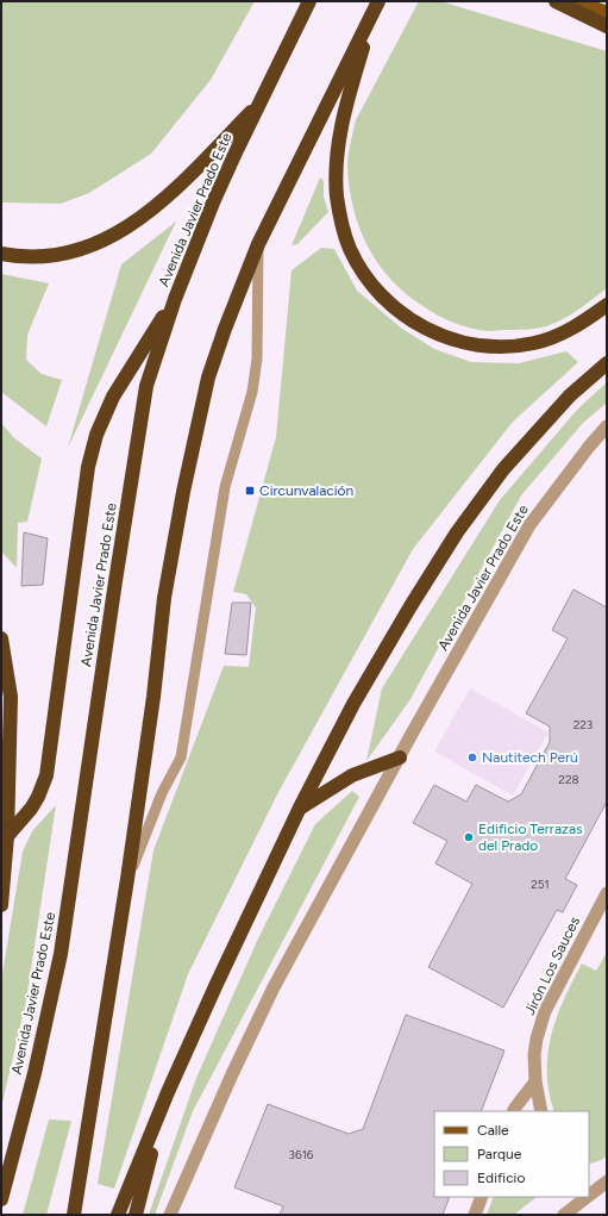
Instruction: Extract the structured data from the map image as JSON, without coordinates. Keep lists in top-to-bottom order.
{
  "streets": {
    "highway": ["Avenida Javier Prado Este"],
    "street": ["Jirón Los Sauces"]
  },
  "places": {
    "transit": ["Circunvalación"],
    "other": ["Nautitech Perú", "Edificio Terrazas del Prado"]
  },
  "house_numbers": [
    "223",
    "228",
    "251",
    "3616"
  ],
  "legend": ["Calle", "Parque", "Edificio"]
}
